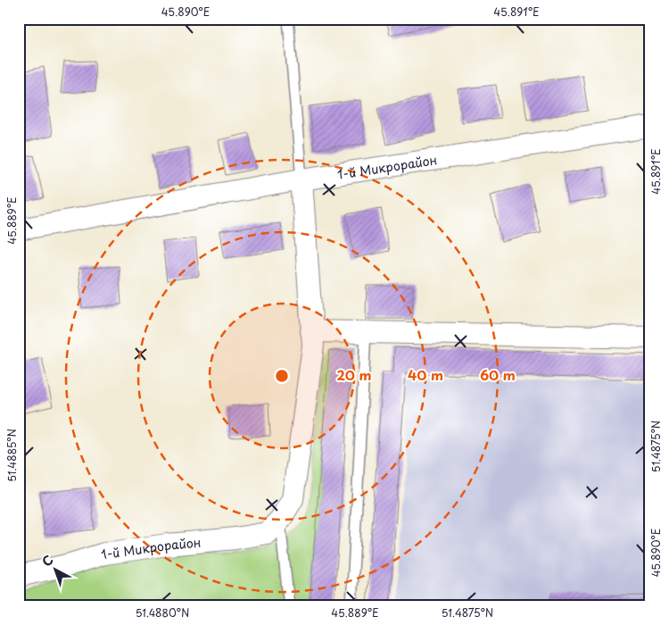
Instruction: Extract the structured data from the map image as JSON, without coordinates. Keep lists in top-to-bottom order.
{
  "streets": {
    "street": ["1-й Микрорайон"]
  },
  "north": "top left",
  "coordinates": [
    "45.890°E",
    "45.891°E",
    "45.889°E",
    "51.4875°N",
    "51.4885°N",
    "51.4880°N"
  ],
  "rings": ["20 m", "40 m", "60 m"]
}
